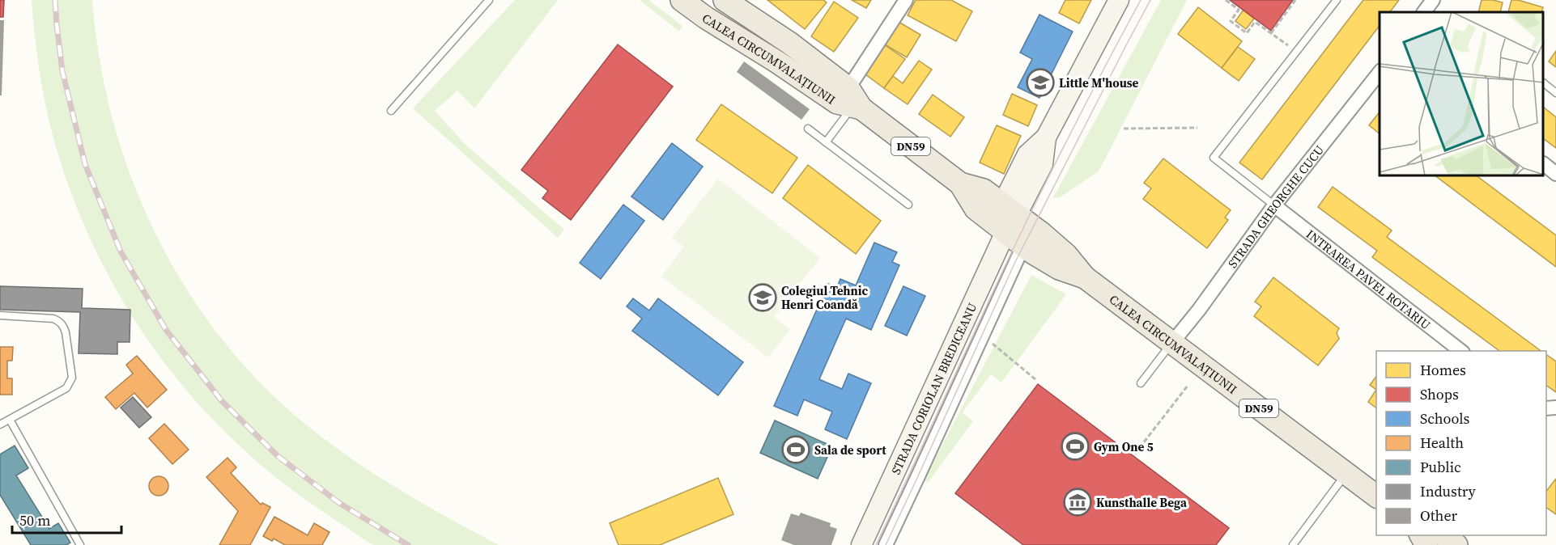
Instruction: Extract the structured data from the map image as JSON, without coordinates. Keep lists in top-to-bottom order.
{
  "streets": {
    "main road": ["CALEA CIRCUMVALAȚIUNII", "DN59"],
    "street": ["STRADA GHEORGHE CUCU", "INTRAREA PAVEL ROTARIU", "STRADA CORIOLAN BREDICEANU"]
  },
  "crossings": [
    ["CALEA CIRCUMVALAȚIUNII", "STRADA GHEORGHE CUCU"],
    ["CALEA CIRCUMVALAȚIUNII", "STRADA CORIOLAN BREDICEANU"],
    ["STRADA GHEORGHE CUCU", "INTRAREA PAVEL ROTARIU"]
  ],
  "places": {
    "school or university": ["Little M'house", "Colegiul Tehnic Henri Coandă"],
    "sports": ["Gym One 5", "Sala de sport"],
    "museum": ["Kunsthalle Bega"]
  },
  "legend": [
    "Homes",
    "Shops",
    "Schools",
    "Health",
    "Public",
    "Industry",
    "Other"
  ],
  "scale_bar": "50 m"
}
